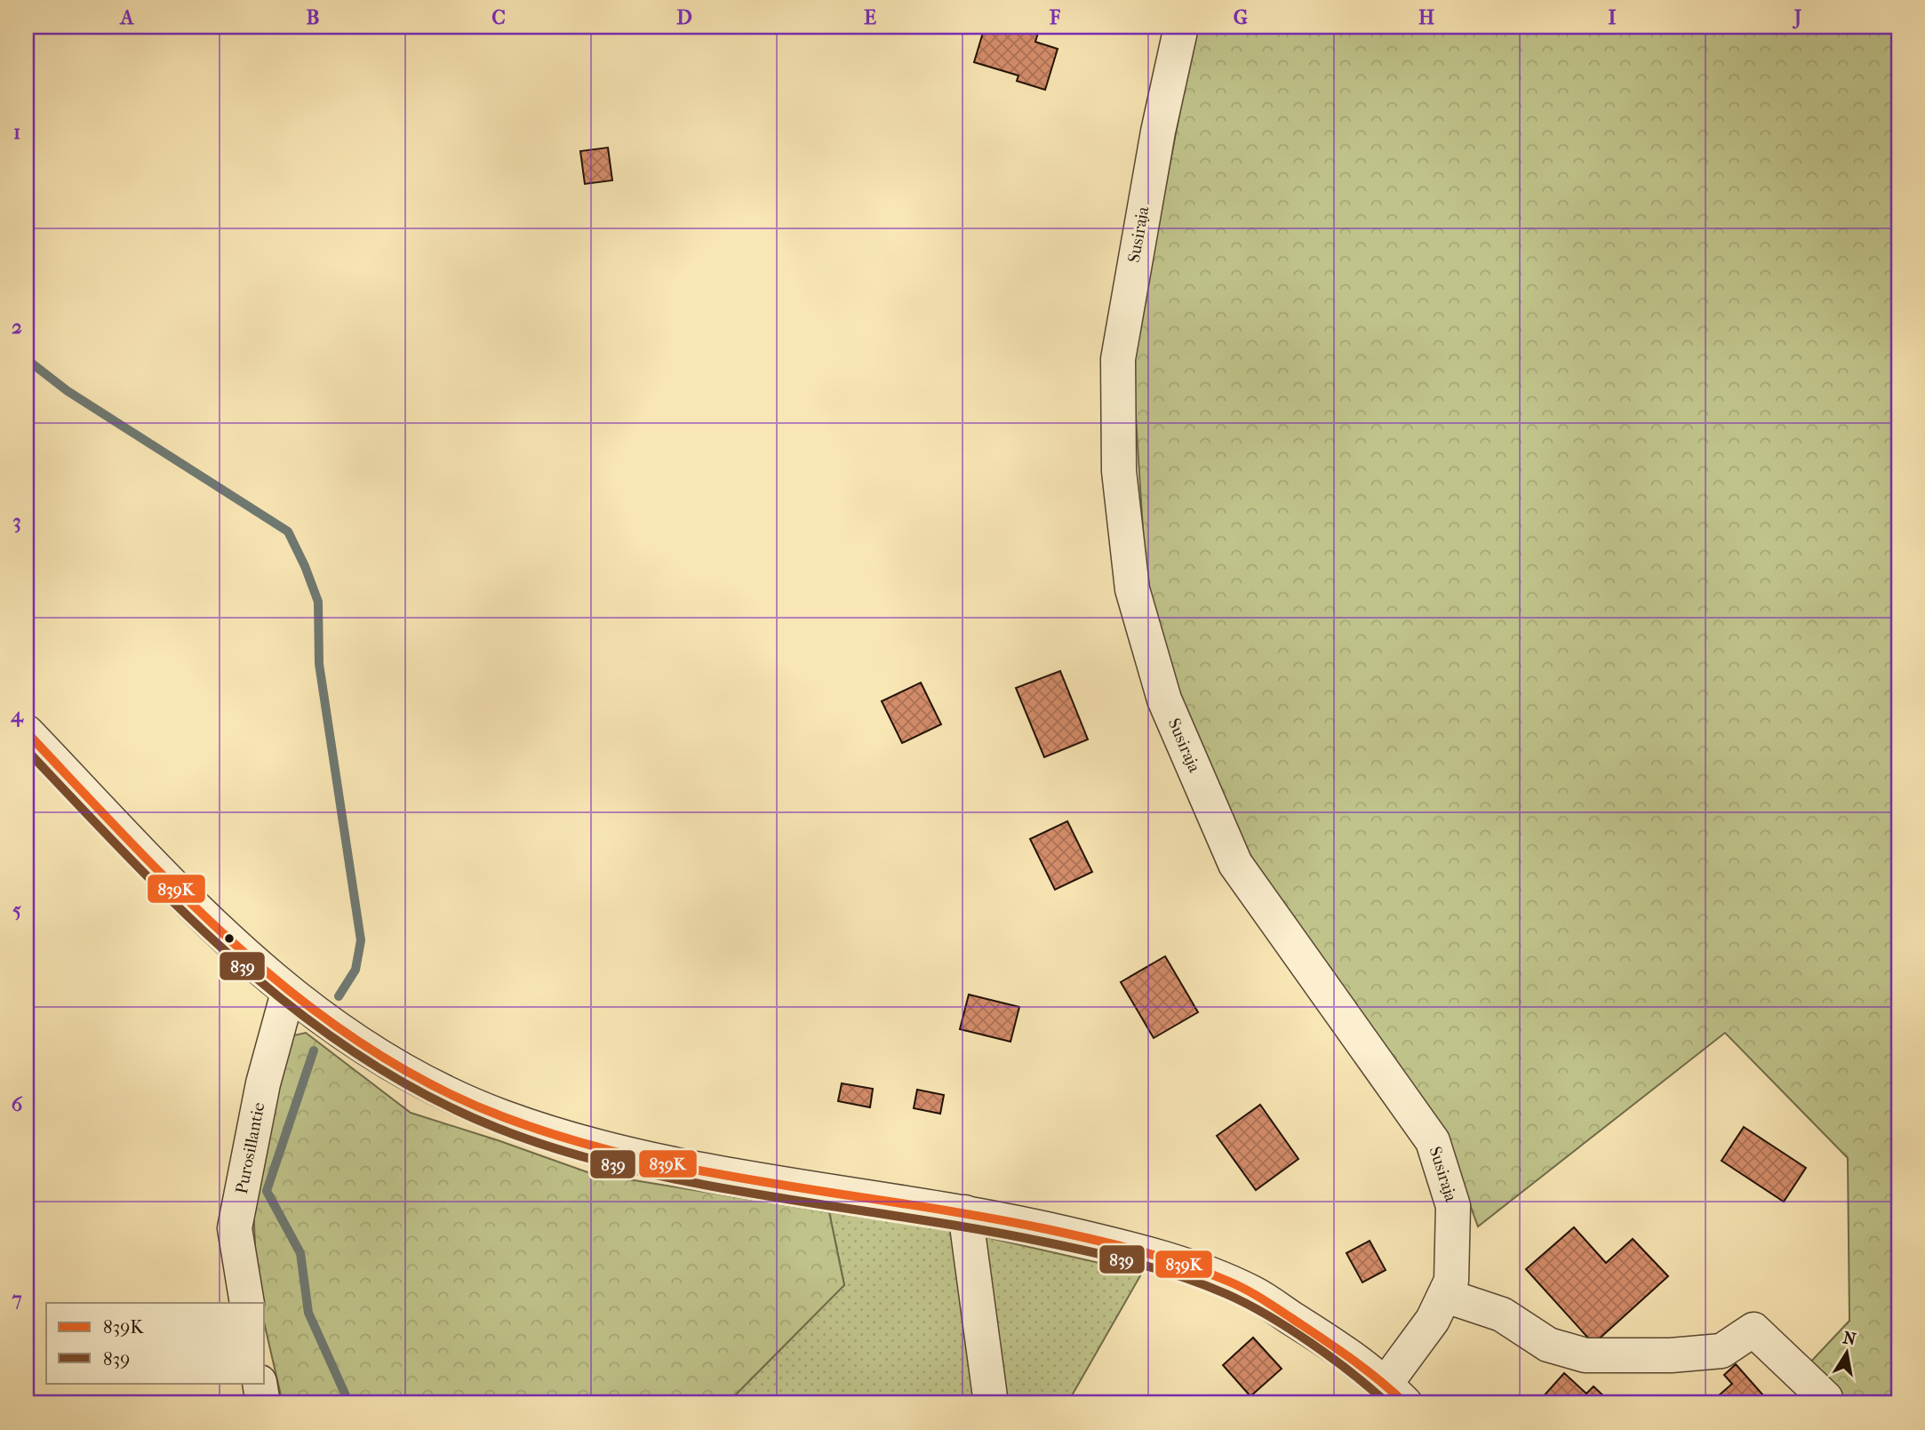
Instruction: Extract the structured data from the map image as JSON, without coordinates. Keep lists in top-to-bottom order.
{
  "streets": {
    "street": ["Susiraja", "Purosillantie"]
  },
  "lines": ["transit line 839K", "transit line 839"],
  "legend": ["839K", "839"],
  "north": "top",
  "grid": {
    "columns": [
      "A",
      "B",
      "C",
      "D",
      "E",
      "F",
      "G",
      "H",
      "I",
      "J"
    ],
    "rows": [
      "1",
      "2",
      "3",
      "4",
      "5",
      "6",
      "7"
    ]
  }
}
